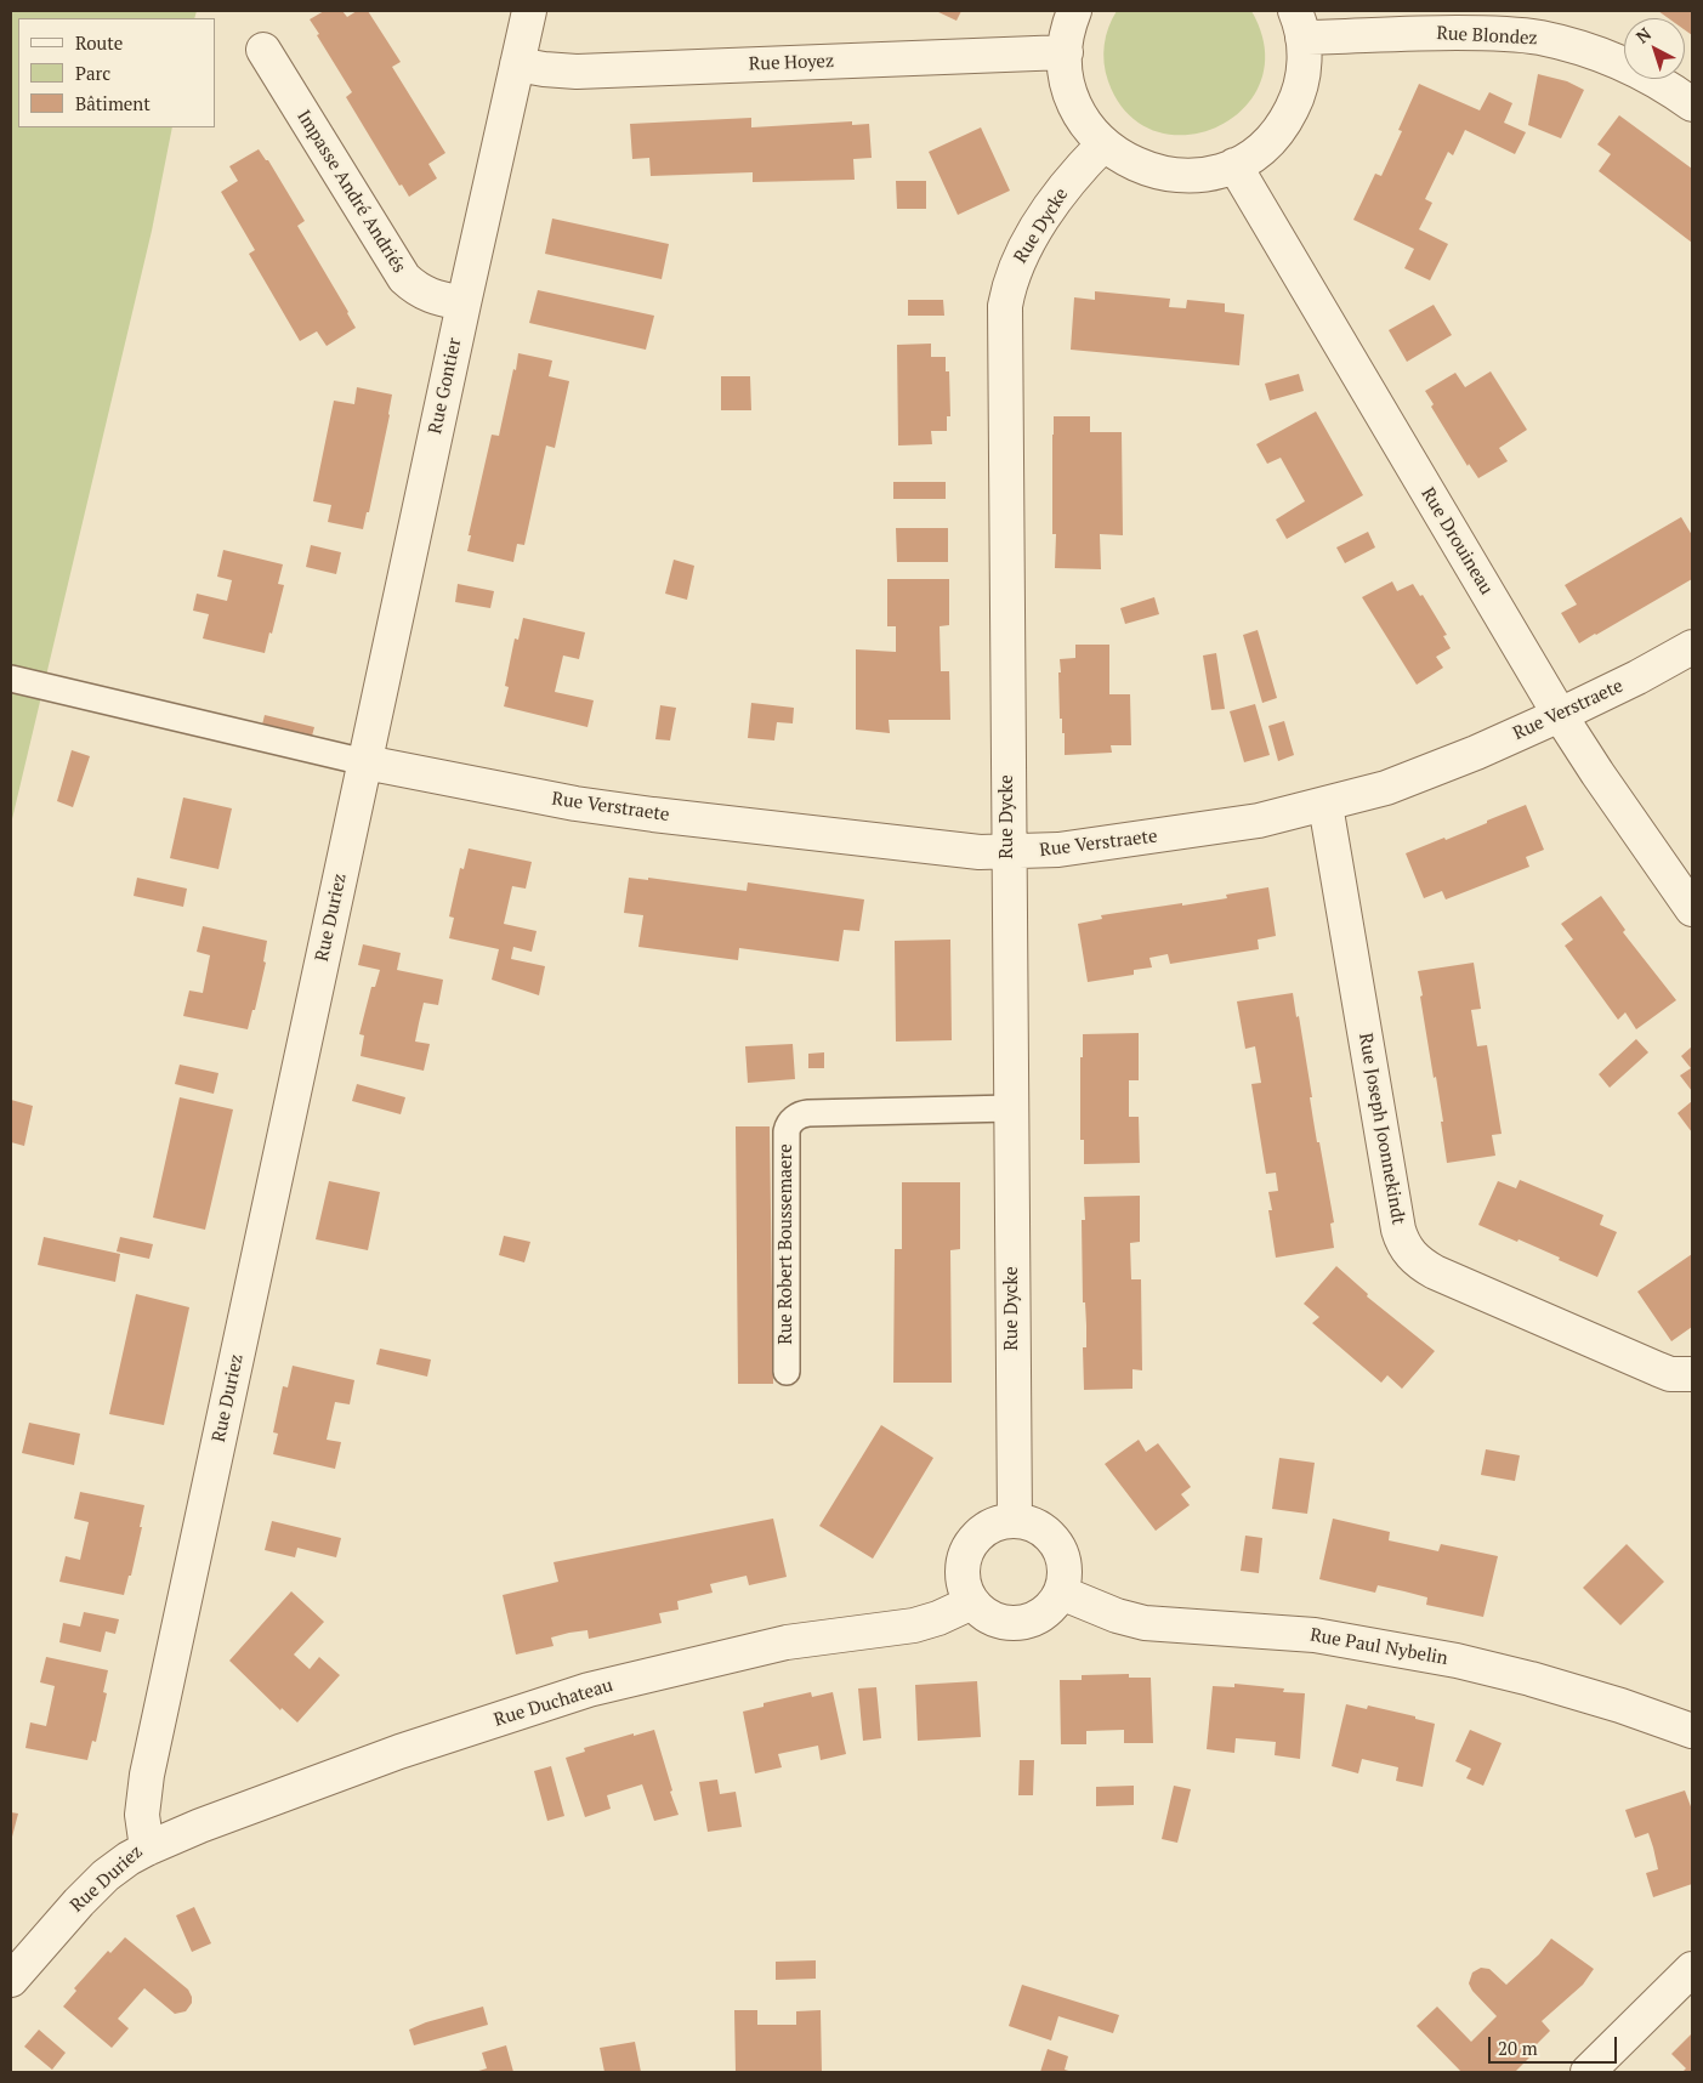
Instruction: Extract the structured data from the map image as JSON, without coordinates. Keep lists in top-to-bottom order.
{
  "streets": {
    "street": [
      "Rue Blondez",
      "Rue Hoyez",
      "Impasse André Andriés",
      "Rue Dycke",
      "Rue Gontier",
      "Rue Drouineau",
      "Rue Verstraete",
      "Rue Duriez",
      "Rue Joseph Joonnekindt",
      "Rue Paul Nybelin",
      "Rue Duchateau"
    ],
    "lane": ["Rue Robert Boussemaere"]
  },
  "crossings": [
    ["Rue Hoyez", "Rue Gontier"],
    ["Impasse André Andriés", "Rue Gontier"],
    ["Rue Dycke", "Rue Verstraete"],
    ["Rue Dycke", "Rue Robert Boussemaere"],
    ["Rue Dycke", "Rue Paul Nybelin"],
    ["Rue Dycke", "Rue Duchateau"],
    ["Rue Gontier", "Rue Verstraete"],
    ["Rue Gontier", "Rue Duriez"],
    ["Rue Drouineau", "Rue Verstraete"],
    ["Rue Verstraete", "Rue Duriez"],
    ["Rue Verstraete", "Rue Joseph Joonnekindt"],
    ["Rue Duriez", "Rue Duchateau"],
    ["Rue Paul Nybelin", "Rue Duchateau"]
  ],
  "legend": ["Route", "Parc", "Bâtiment"],
  "scale_bar": "20 m",
  "north": "top left"
}
